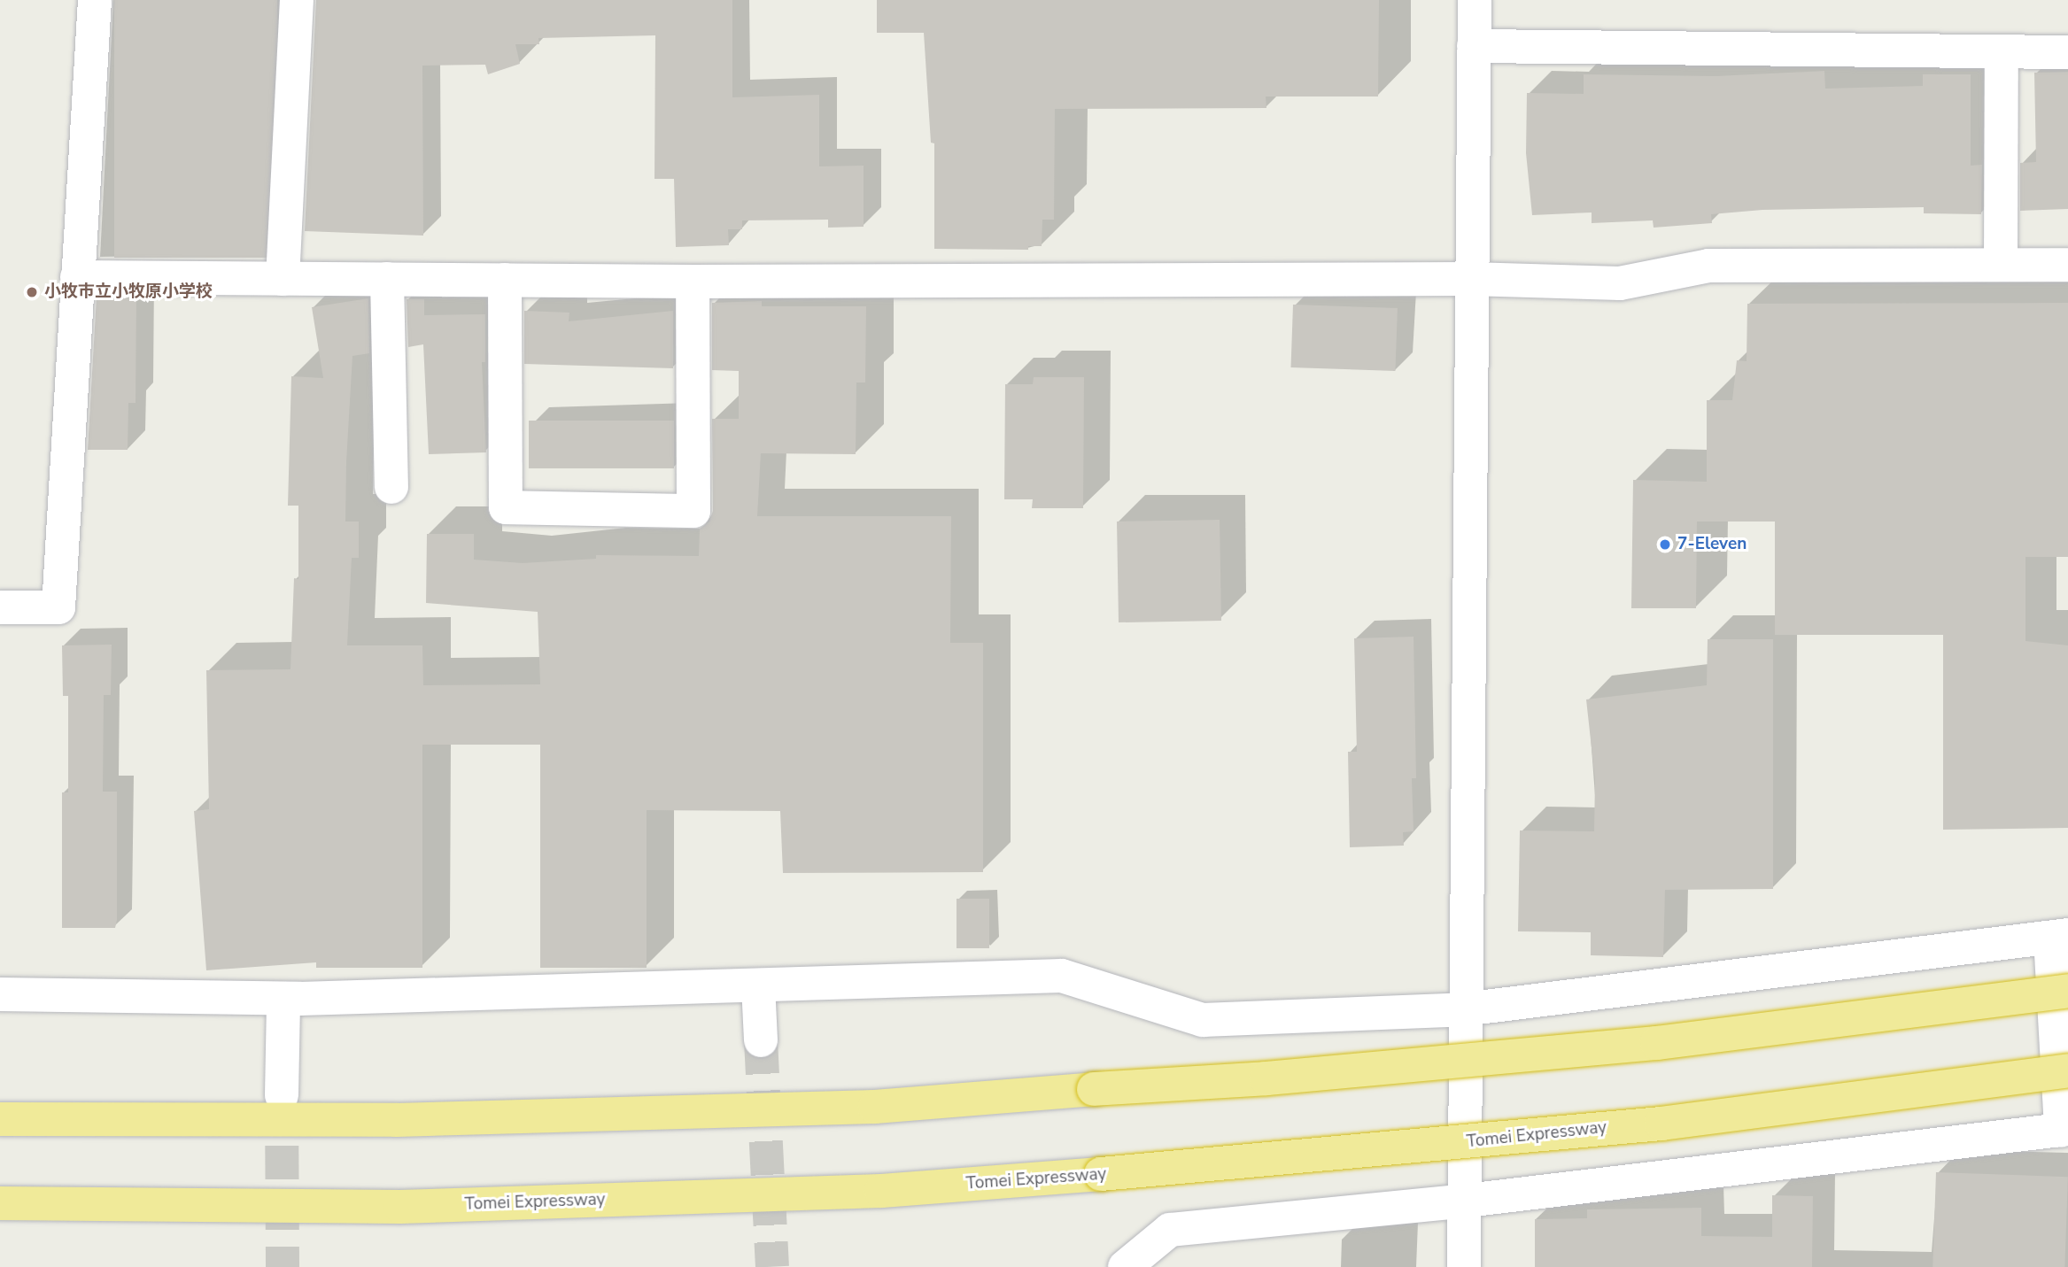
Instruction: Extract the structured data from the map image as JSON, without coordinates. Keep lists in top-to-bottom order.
{
  "streets": {
    "highway": ["Tomei Expressway"]
  },
  "places": ["小牧市立小牧原小学校", "7-Eleven"]
}
